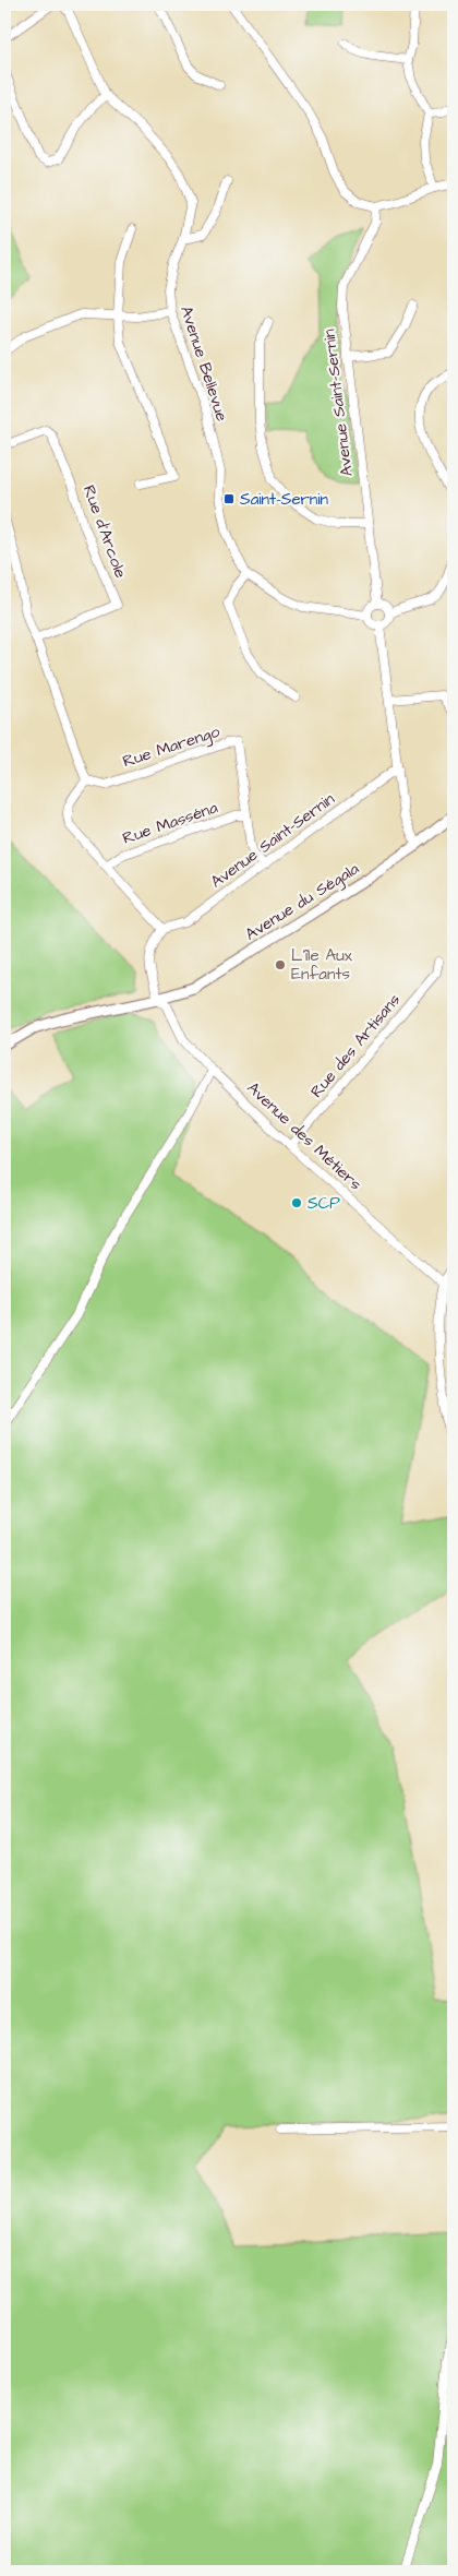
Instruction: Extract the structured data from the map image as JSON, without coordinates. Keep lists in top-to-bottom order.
{
  "streets": {
    "street": [
      "Avenue Bellevue",
      "Avenue Saint-Sernin",
      "Rue d'Arcole",
      "Rue Marengo",
      "Rue Masséna",
      "Avenue du Ségala",
      "Rue des Artisans",
      "Avenue des Métiers"
    ]
  },
  "crossings": [
    ["Avenue Saint-Sernin", "Rue Marengo"],
    ["Rue Marengo", "Rue Masséna"],
    ["Avenue du Ségala", "Avenue des Métiers"],
    ["Rue des Artisans", "Avenue des Métiers"]
  ],
  "places": {
    "transit": ["Saint-Sernin"],
    "other": ["L'île Aux Enfants", "SCP"]
  }
}
